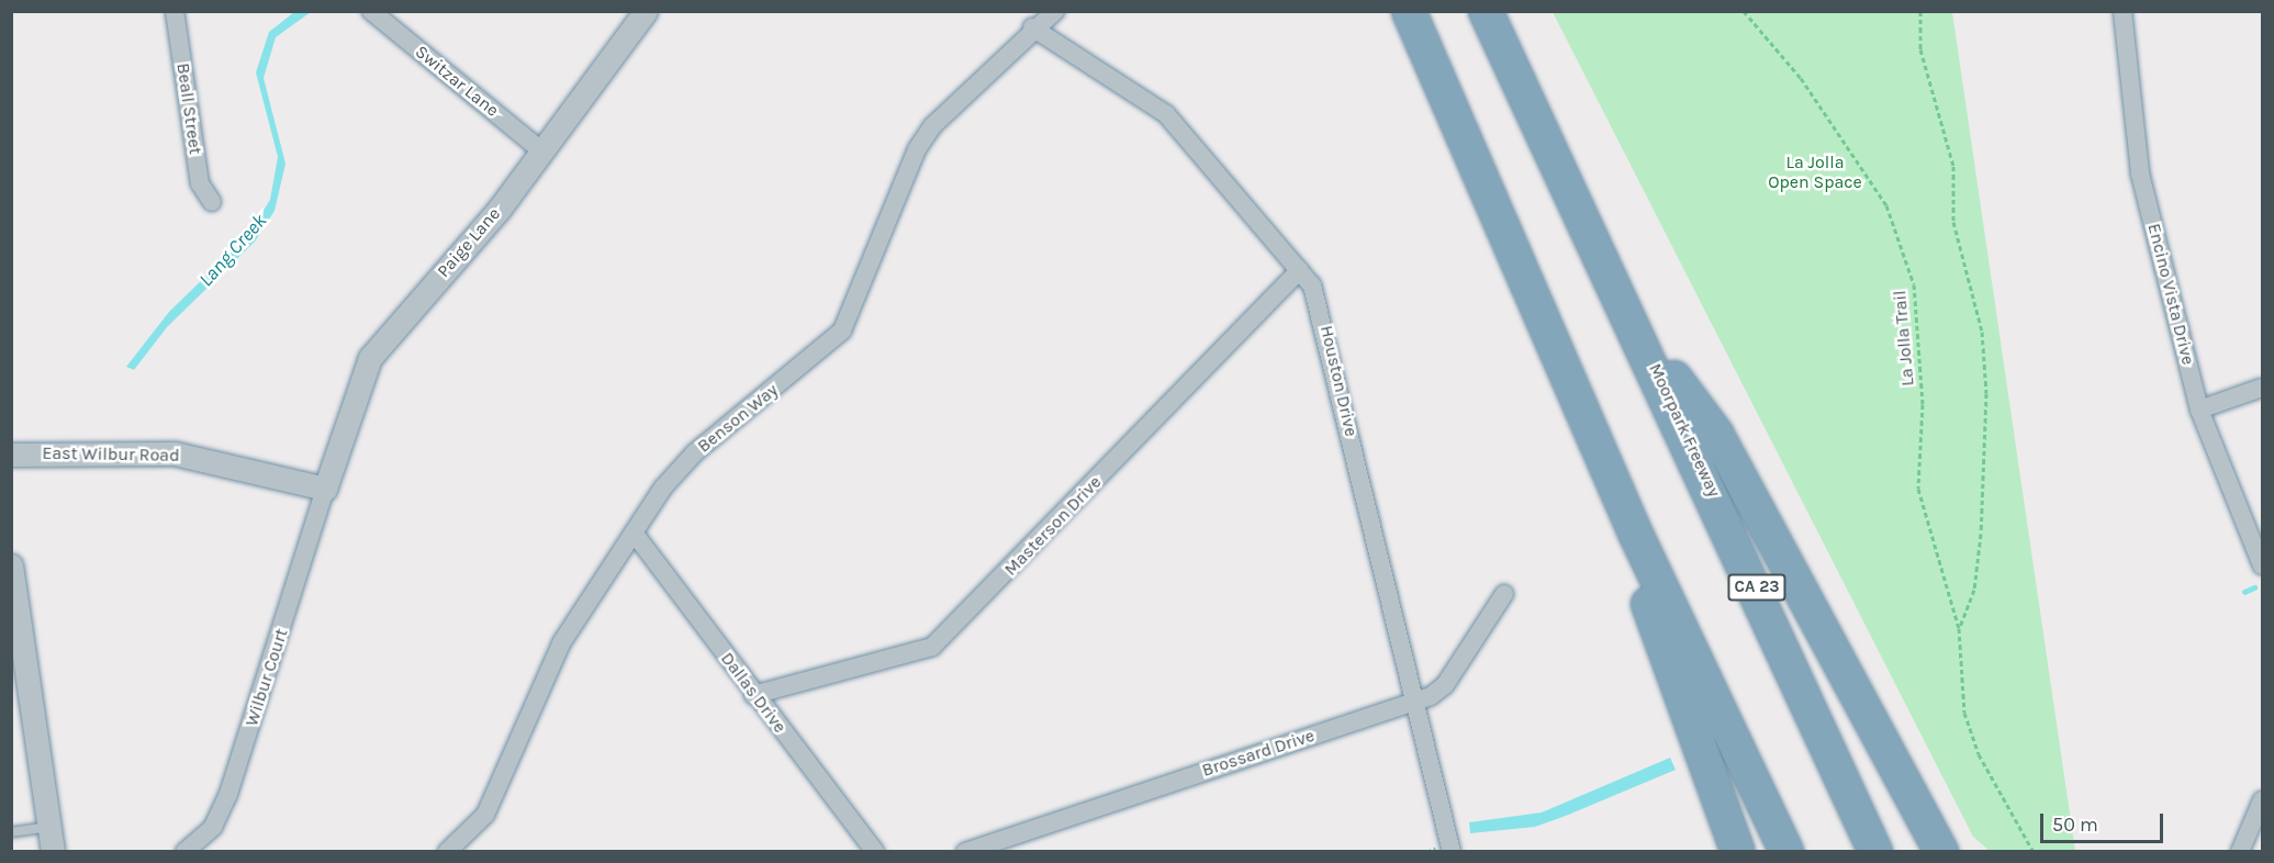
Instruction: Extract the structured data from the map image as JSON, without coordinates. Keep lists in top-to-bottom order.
{
  "streets": {
    "highway": ["Moorpark Freeway", "CA 23"],
    "street": [
      "Switzar Lane",
      "Beall Street",
      "Paige Lane",
      "Encino Vista Drive",
      "Houston Drive",
      "Benson Way",
      "East Wilbur Road",
      "Masterson Drive",
      "Wilbur Court",
      "Dallas Drive",
      "Brossard Drive"
    ],
    "path": ["La Jolla Trail"]
  },
  "crossings": [
    ["Switzar Lane", "Paige Lane"],
    ["Paige Lane", "East Wilbur Road"],
    ["Paige Lane", "Wilbur Court"],
    ["Houston Drive", "Benson Way"],
    ["Houston Drive", "Masterson Drive"],
    ["Houston Drive", "Brossard Drive"],
    ["Benson Way", "Dallas Drive"],
    ["East Wilbur Road", "Wilbur Court"],
    ["Masterson Drive", "Dallas Drive"]
  ],
  "water": ["Lang Creek"],
  "parks": ["La Jolla Open Space"],
  "scale_bar": "50 m"
}
